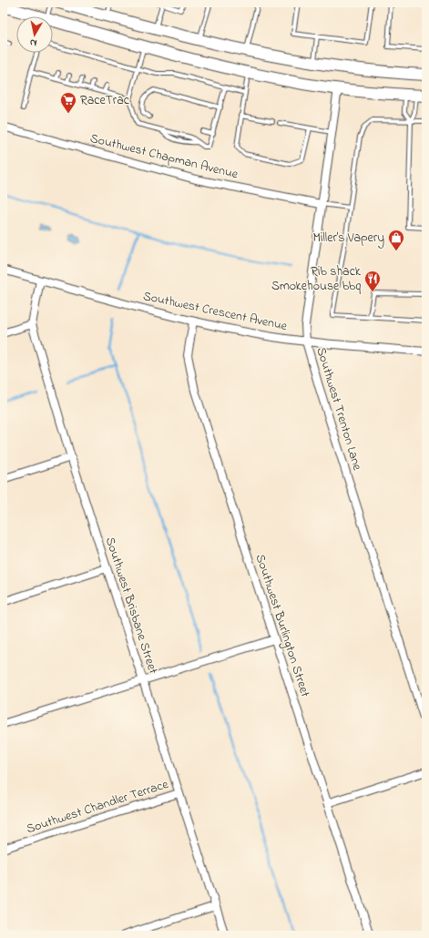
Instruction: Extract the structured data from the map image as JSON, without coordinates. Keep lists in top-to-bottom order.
{
  "streets": {
    "street": [
      "Southwest Chapman Avenue",
      "Southwest Crescent Avenue",
      "Southwest Trenton Lane",
      "Southwest Brisbane Street",
      "Southwest Burlington Street",
      "Southwest Chandler Terrace"
    ]
  },
  "crossings": [
    ["Southwest Chapman Avenue", "Southwest Trenton Lane"],
    ["Southwest Crescent Avenue", "Southwest Trenton Lane"],
    ["Southwest Crescent Avenue", "Southwest Brisbane Street"],
    ["Southwest Crescent Avenue", "Southwest Burlington Street"],
    ["Southwest Brisbane Street", "Southwest Chandler Terrace"]
  ],
  "places": {
    "supermarket": ["RaceTrac"],
    "shop": ["Miller's Vapery"],
    "restaurant": ["Rib shack Smokehouse bbq"]
  },
  "north": "bottom"
}
